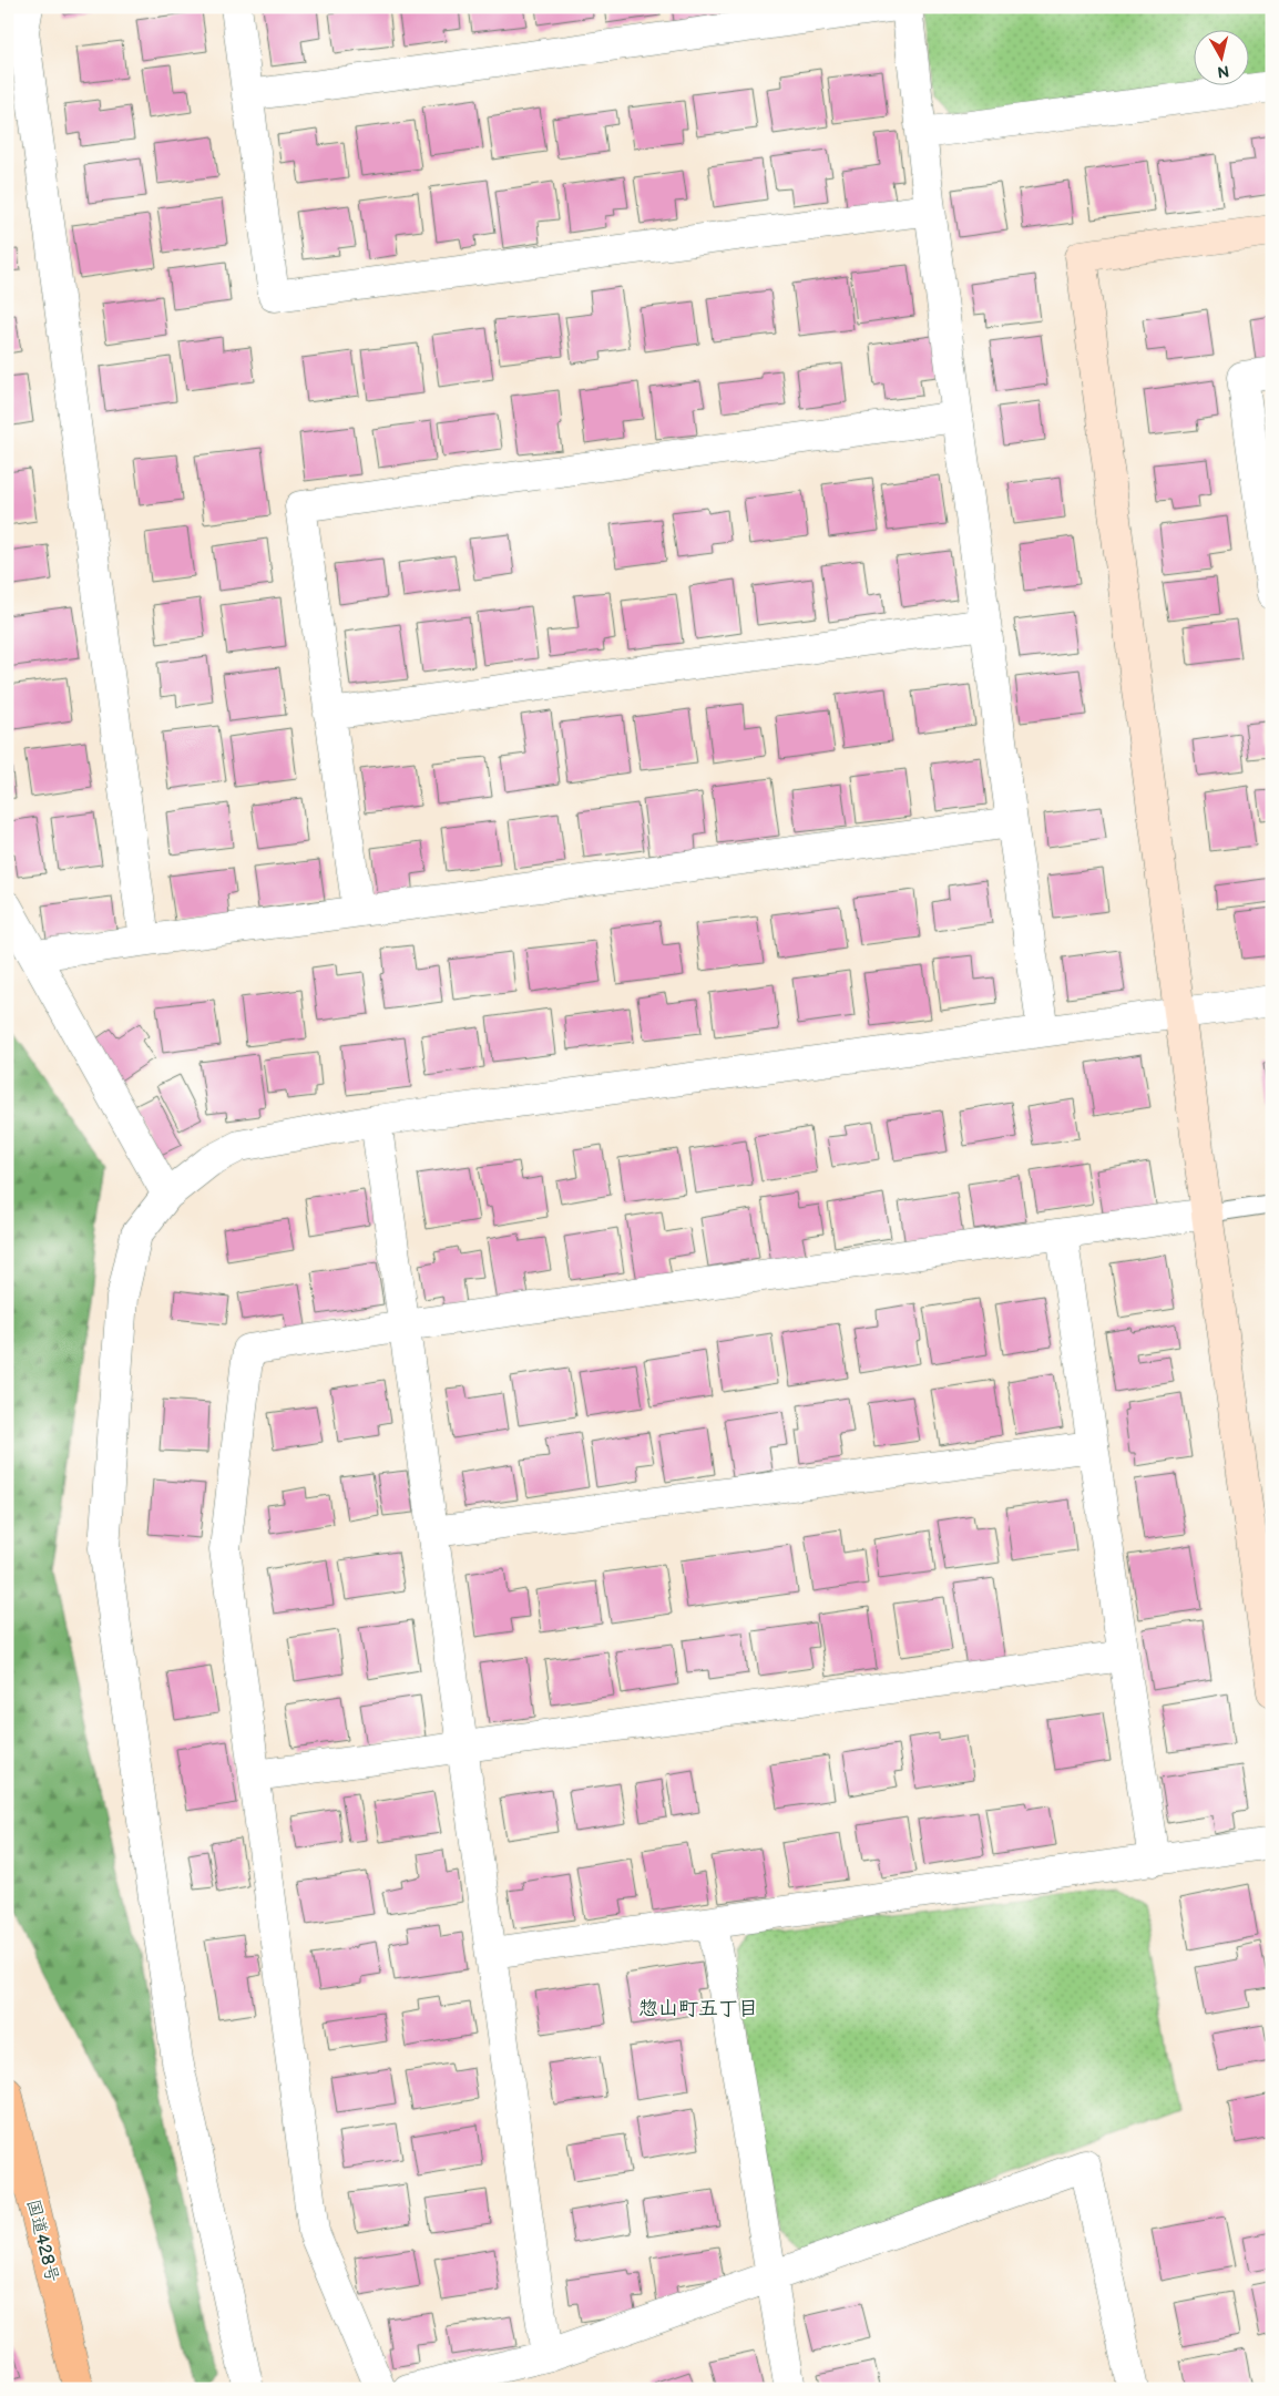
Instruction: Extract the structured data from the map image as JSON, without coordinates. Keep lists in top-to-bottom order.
{
  "streets": {
    "highway": ["国道428号"]
  },
  "districts": ["惣山町五丁目"],
  "north": "bottom"
}
